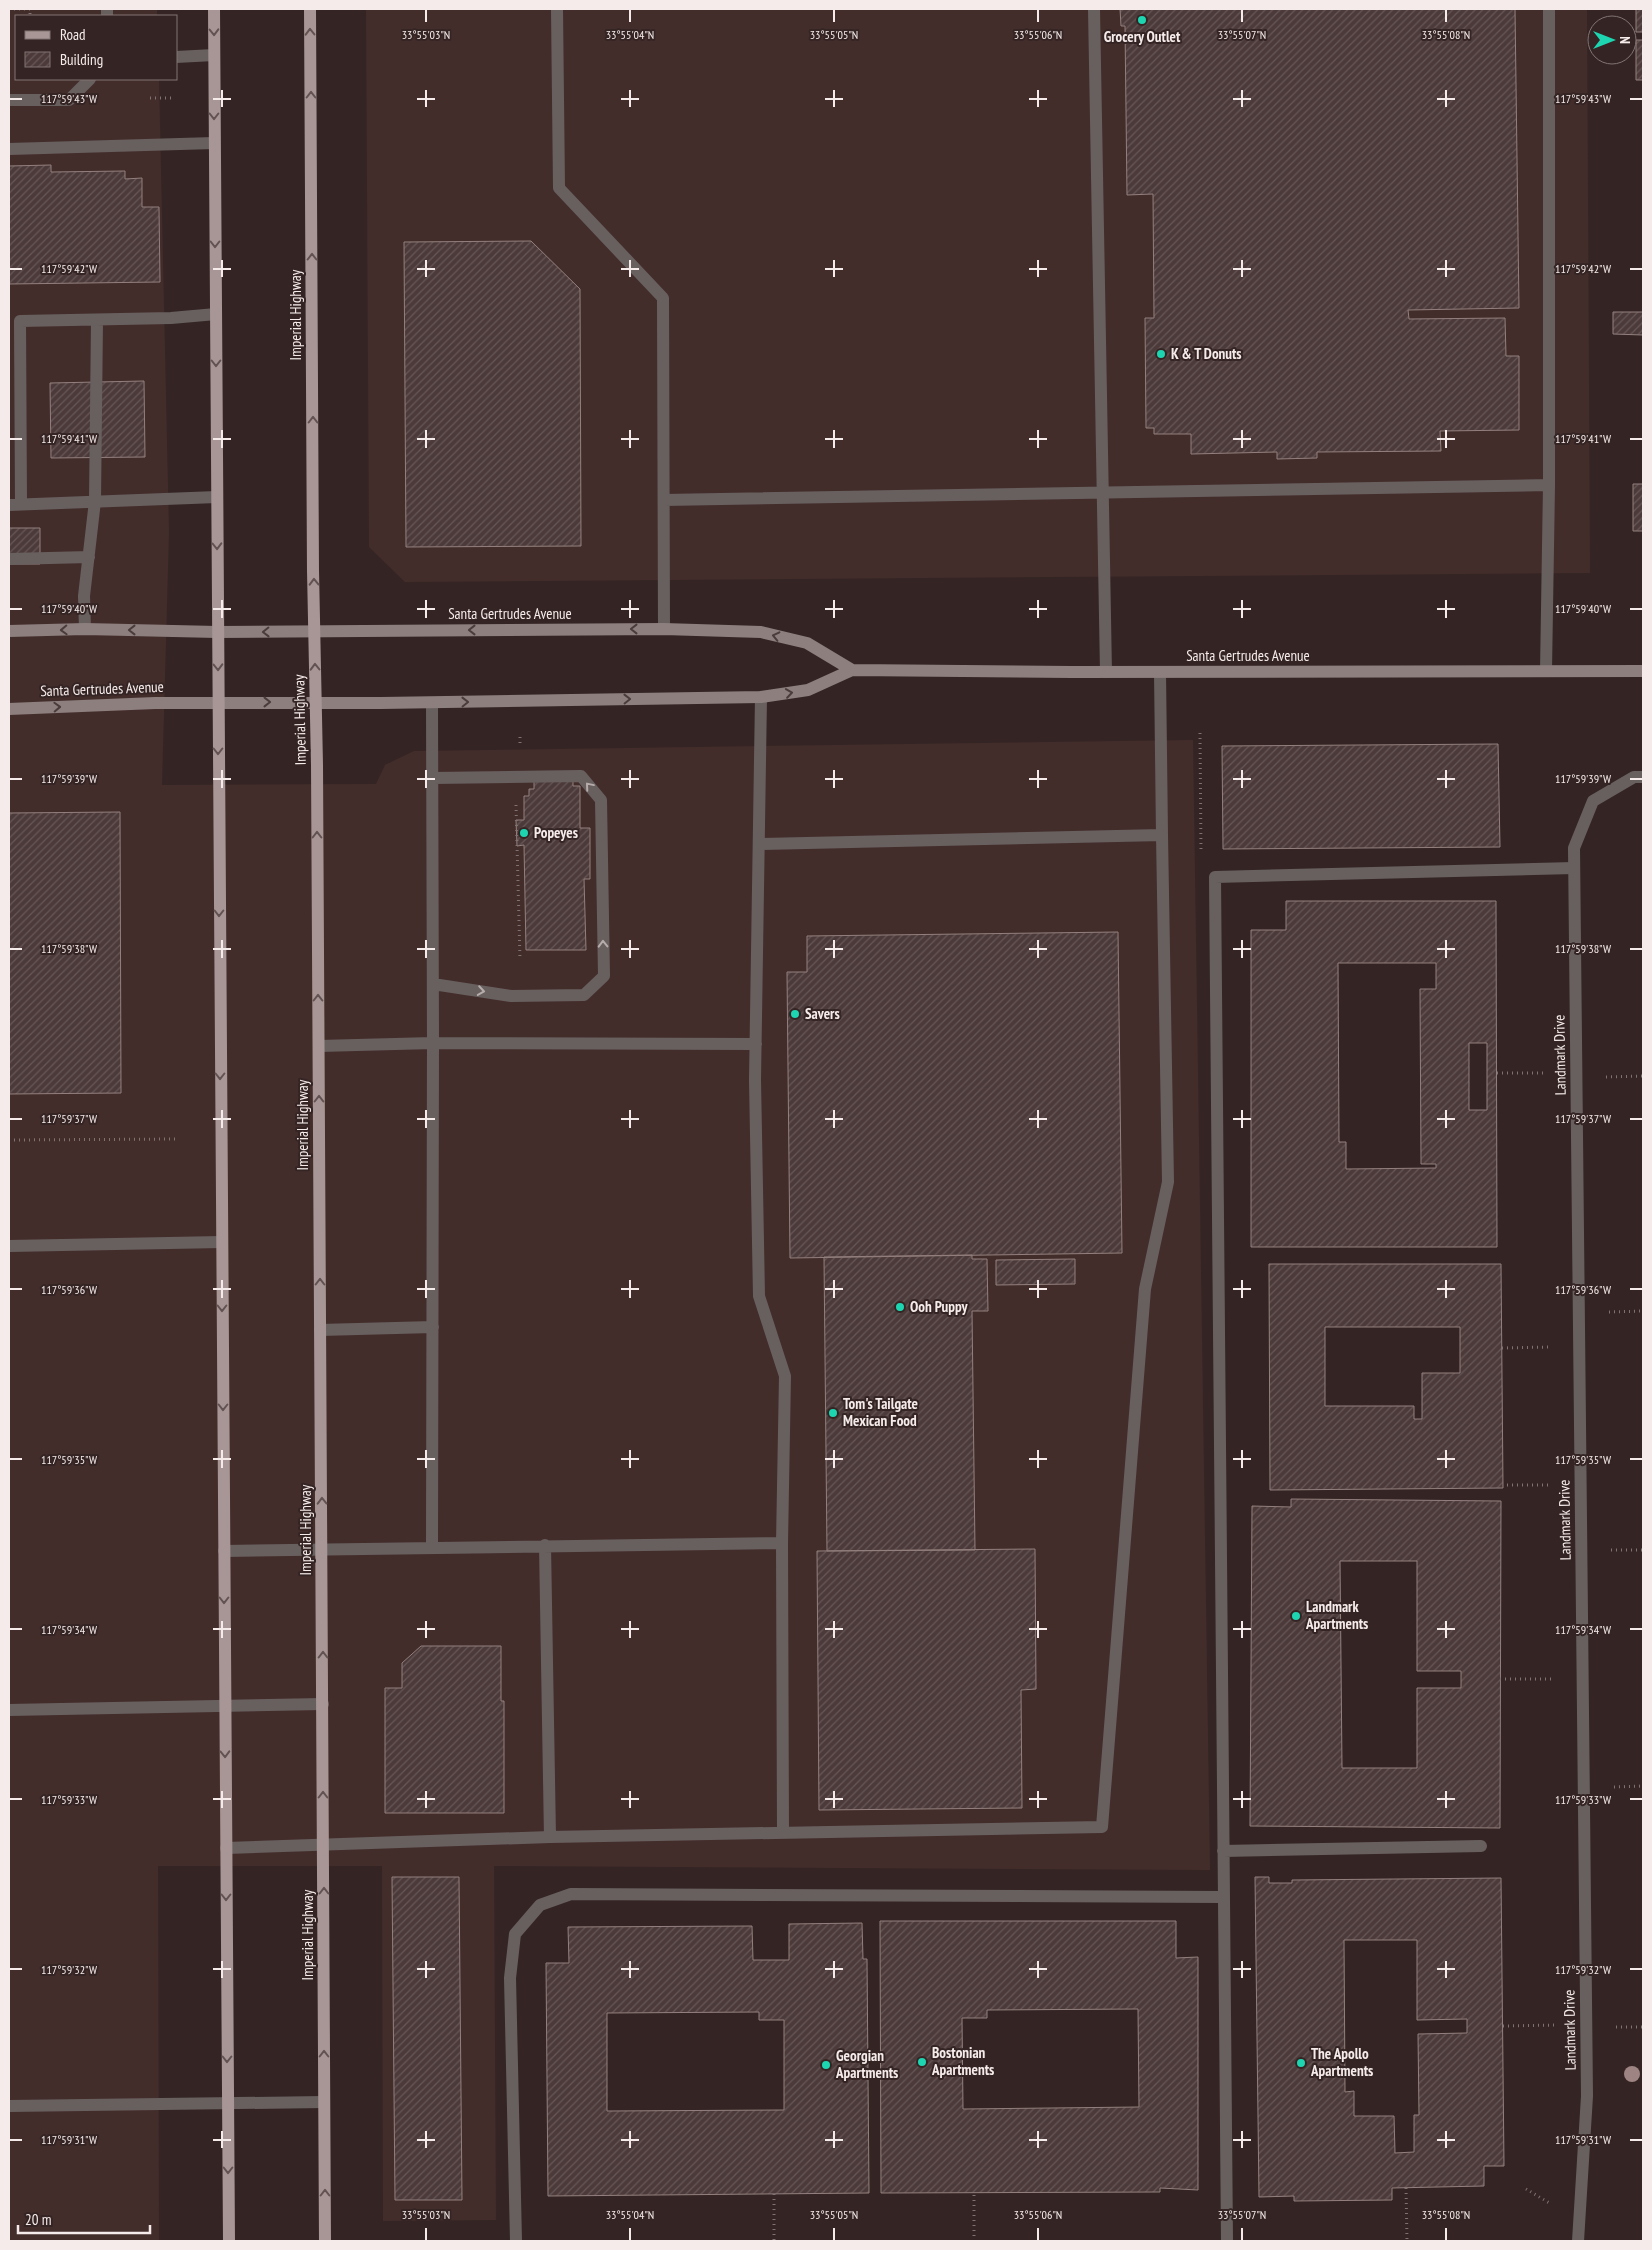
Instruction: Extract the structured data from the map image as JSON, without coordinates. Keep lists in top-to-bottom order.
{
  "streets": {
    "main road": ["Imperial Highway", "Santa Gertrudes Avenue"],
    "street": ["Landmark Drive"]
  },
  "crossings": [
    ["Imperial Highway", "Santa Gertrudes Avenue"]
  ],
  "places": [
    "Grocery Outlet",
    "K & T Donuts",
    "Popeyes",
    "Savers",
    "Ooh Puppy",
    "Tom's Tailgate Mexican Food",
    "Landmark Apartments",
    "Bostonian Apartments",
    "The Apollo Apartments",
    "Georgian Apartments"
  ],
  "legend": ["Road", "Building"],
  "scale_bar": "20 m",
  "north": "right",
  "coordinates": [
    "33°55'03\"N",
    "33°55'04\"N",
    "33°55'05\"N",
    "33°55'06\"N",
    "33°55'07\"N",
    "33°55'08\"N",
    "117°59'43\"W",
    "117°59'42\"W",
    "117°59'41\"W",
    "117°59'40\"W",
    "117°59'39\"W",
    "117°59'38\"W",
    "117°59'37\"W",
    "117°59'36\"W",
    "117°59'35\"W",
    "117°59'34\"W",
    "117°59'33\"W",
    "117°59'32\"W",
    "117°59'31\"W"
  ]
}
